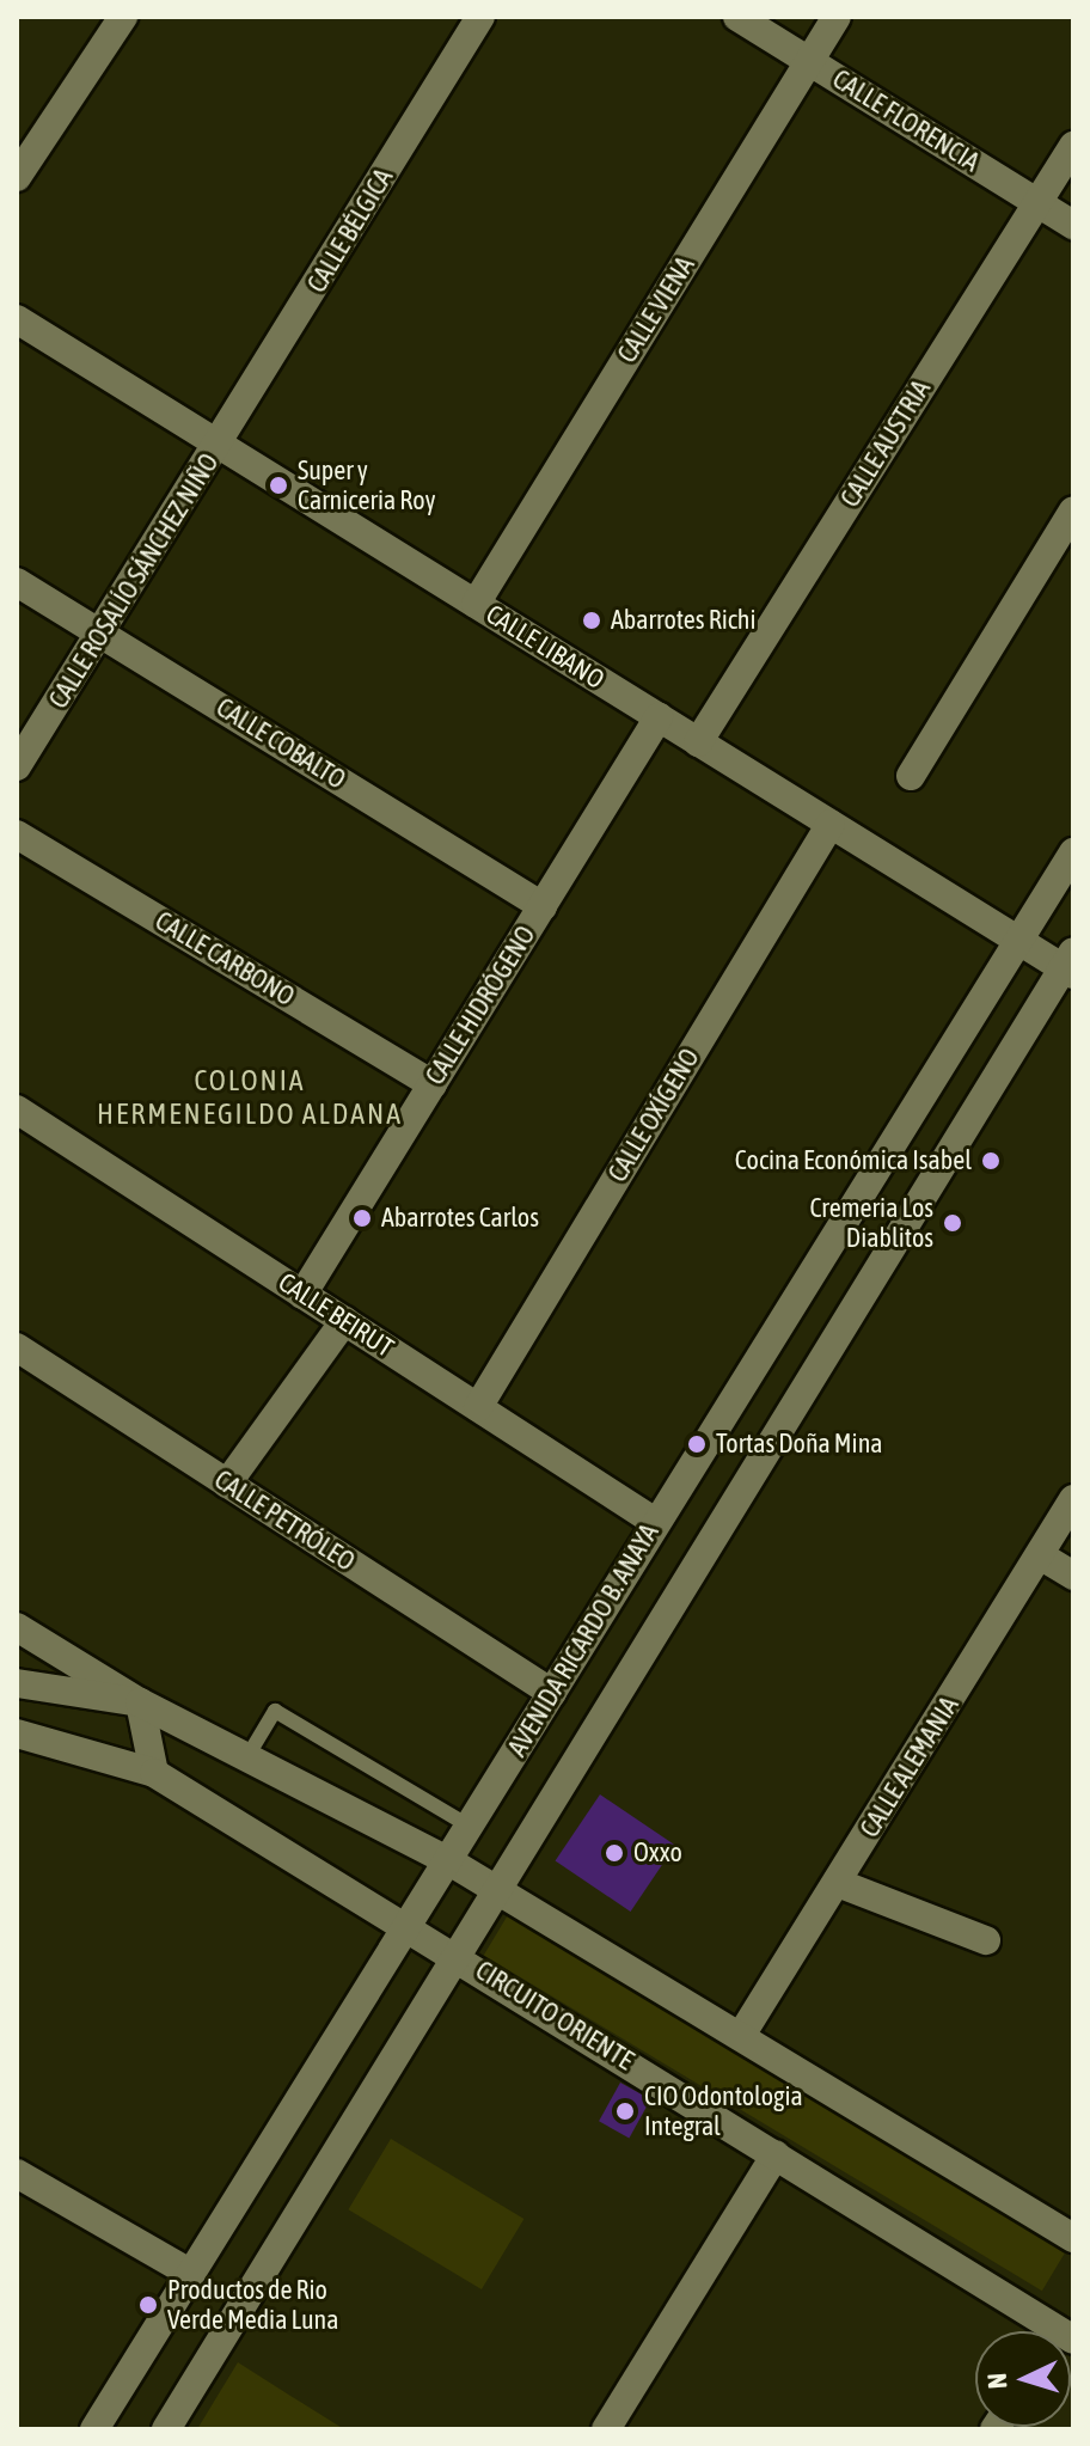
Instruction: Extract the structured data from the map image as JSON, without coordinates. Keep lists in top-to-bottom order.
{
  "streets": {
    "street": [
      "CALLE FLORENCIA",
      "CALLE BÉLGICA",
      "CALLE VIENA",
      "CALLE AUSTRIA",
      "CALLE ROSALÍO SÁNCHEZ NIÑO",
      "CALLE LIBANO",
      "CALLE COBALTO",
      "CALLE CARBONO",
      "CALLE HIDRÓGENO",
      "CALLE OXÍGENO",
      "CALLE BEIRUT",
      "CALLE PETRÓLEO",
      "AVENIDA RICARDO B. ANAYA",
      "CALLE ALEMANIA",
      "CIRCUITO ORIENTE"
    ]
  },
  "crossings": [
    ["CALLE FLORENCIA", "CALLE VIENA"],
    ["CALLE FLORENCIA", "CALLE AUSTRIA"],
    ["CALLE BÉLGICA", "CALLE ROSALÍO SÁNCHEZ NIÑO"],
    ["CALLE BÉLGICA", "CALLE LIBANO"],
    ["CALLE VIENA", "CALLE LIBANO"],
    ["CALLE AUSTRIA", "CALLE LIBANO"],
    ["CALLE ROSALÍO SÁNCHEZ NIÑO", "CALLE LIBANO"],
    ["CALLE ROSALÍO SÁNCHEZ NIÑO", "CALLE COBALTO"],
    ["CALLE LIBANO", "CALLE HIDRÓGENO"],
    ["CALLE LIBANO", "CALLE OXÍGENO"],
    ["CALLE LIBANO", "AVENIDA RICARDO B. ANAYA"],
    ["CALLE COBALTO", "CALLE HIDRÓGENO"],
    ["CALLE CARBONO", "CALLE HIDRÓGENO"],
    ["CALLE HIDRÓGENO", "CALLE BEIRUT"],
    ["CALLE OXÍGENO", "CALLE BEIRUT"],
    ["CALLE BEIRUT", "AVENIDA RICARDO B. ANAYA"],
    ["CALLE PETRÓLEO", "AVENIDA RICARDO B. ANAYA"],
    ["AVENIDA RICARDO B. ANAYA", "CIRCUITO ORIENTE"]
  ],
  "districts": ["COLONIA HERMENEGILDO ALDANA"],
  "places": [
    "Super y Carniceria Roy",
    "Abarrotes Richi",
    "Cocina Económica Isabel",
    "Abarrotes Carlos",
    "Cremeria Los Diablitos",
    "Tortas Doña Mina",
    "Oxxo",
    "CIO Odontologia Integral",
    "Productos de Rio Verde Media Luna"
  ],
  "north": "left"
}
